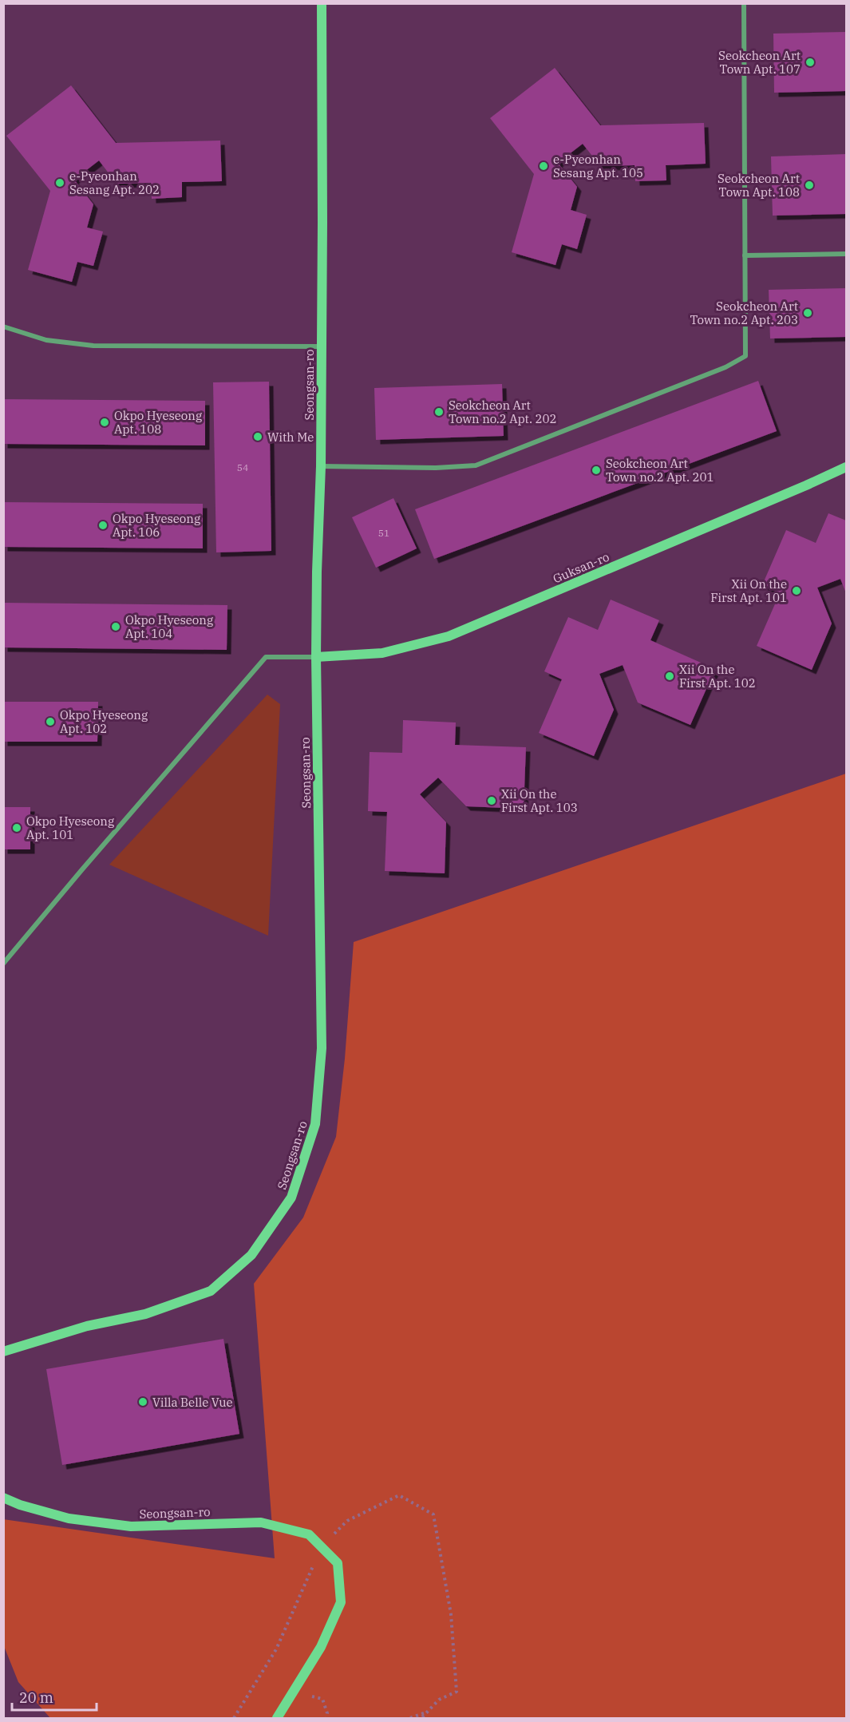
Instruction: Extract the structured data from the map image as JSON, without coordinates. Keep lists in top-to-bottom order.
{
  "streets": {
    "street": ["Seongsan-ro", "Guksan-ro"]
  },
  "crossings": [
    ["Seongsan-ro", "Guksan-ro"]
  ],
  "places": [
    "Seokcheon Art Town Apt. 107",
    "e-Pyeonhan Sesang Apt. 105",
    "e-Pyeonhan Sesang Apt. 202",
    "Seokcheon Art Town Apt. 108",
    "Seokcheon Art Town no.2 Apt. 203",
    "Seokcheon Art Town no.2 Apt. 202",
    "Okpo Hyeseong Apt. 108",
    "With Me",
    "Seokcheon Art Town no.2 Apt. 201",
    "Okpo Hyeseong Apt. 106",
    "Xii On the First Apt. 101",
    "Okpo Hyeseong Apt. 104",
    "Xii On the First Apt. 102",
    "Okpo Hyeseong Apt. 102",
    "Xii On the First Apt. 103",
    "Okpo Hyeseong Apt. 101",
    "Villa Belle Vue"
  ],
  "house_numbers": ["54", "51"],
  "scale_bar": "20 m"
}
